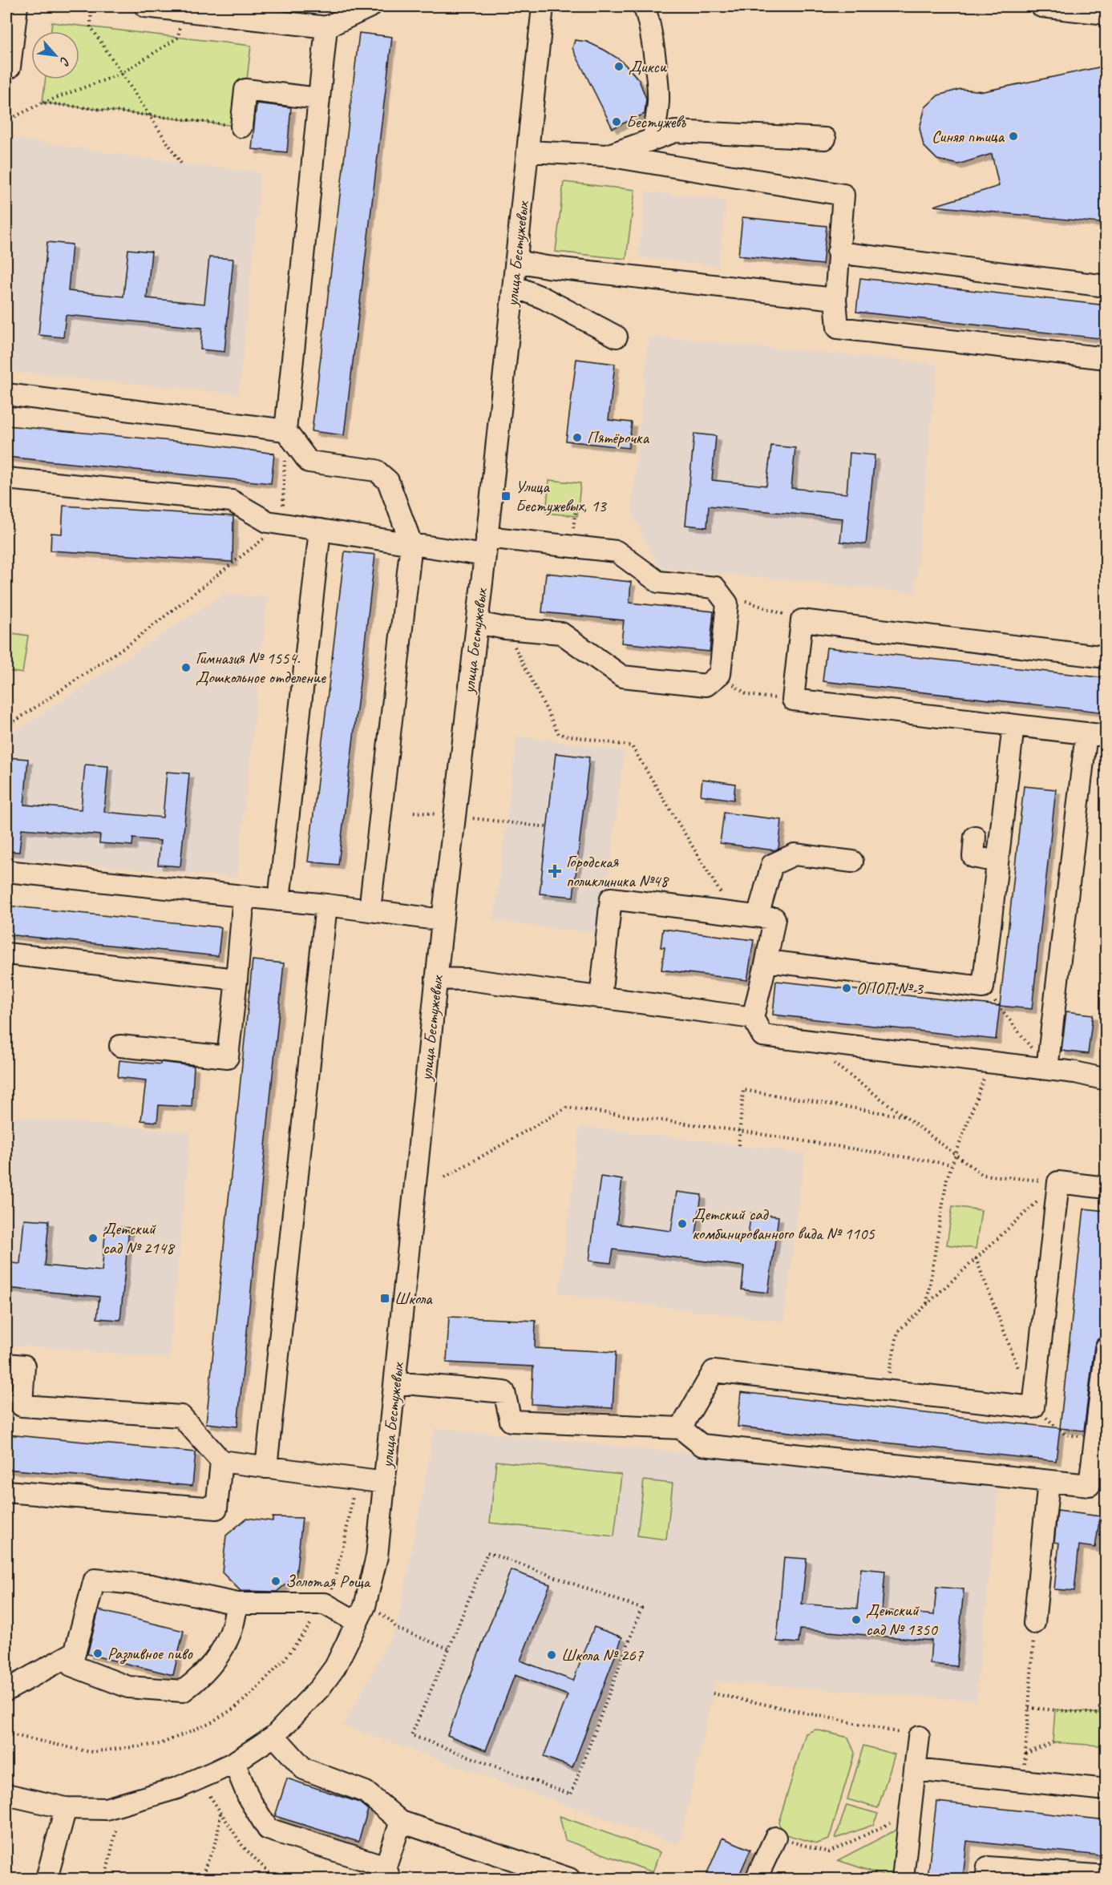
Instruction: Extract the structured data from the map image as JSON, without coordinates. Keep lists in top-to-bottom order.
{
  "streets": {
    "street": ["улица Бестужевых"]
  },
  "places": {
    "other": [
      "Дикси",
      "Бестужевъ",
      "Синяя птица",
      "Пятёрочка",
      "Гимназия № 1554. Дошкольное отделение",
      "ОПОП № 3",
      "Детский сад комбинированного вида № 1105",
      "Детский сад № 2148",
      "Золотая Роща",
      "Детский сад № 1350",
      "Разливное пиво",
      "Школа № 267"
    ],
    "transit": ["Улица Бестужевых, 13", "Школа"],
    "health": ["Городская поликлиника №48"]
  },
  "north": "bottom right"
}
